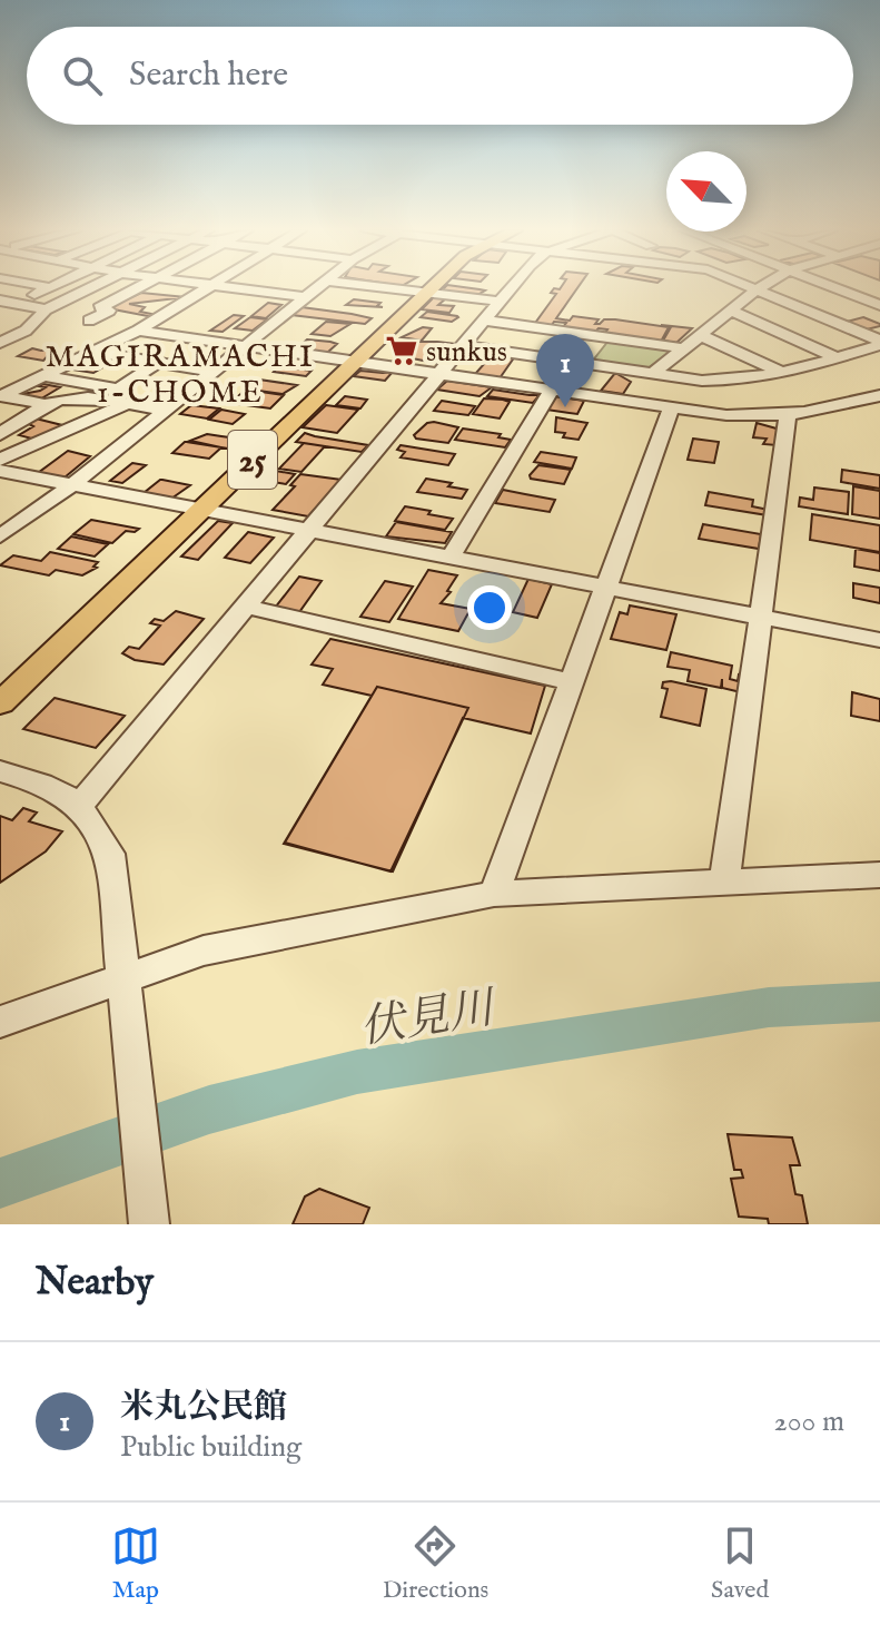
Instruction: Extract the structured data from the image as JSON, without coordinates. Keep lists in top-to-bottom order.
{
  "streets": {
    "main road": ["25"]
  },
  "districts": ["MAGIRAMACHI 1-CHOME"],
  "water": ["伏見川"],
  "places": {
    "supermarket": ["sunkus"]
  },
  "north": "top left",
  "page": {
    "search": "Search here",
    "pins": "1",
    "heading": "Nearby",
    "list": [
      {
        "mark": "1",
        "name": "米丸公民館",
        "note": "Public building",
        "value": "200 m"
      }
    ],
    "nav": ["Map", "Directions", "Saved"]
  }
}
